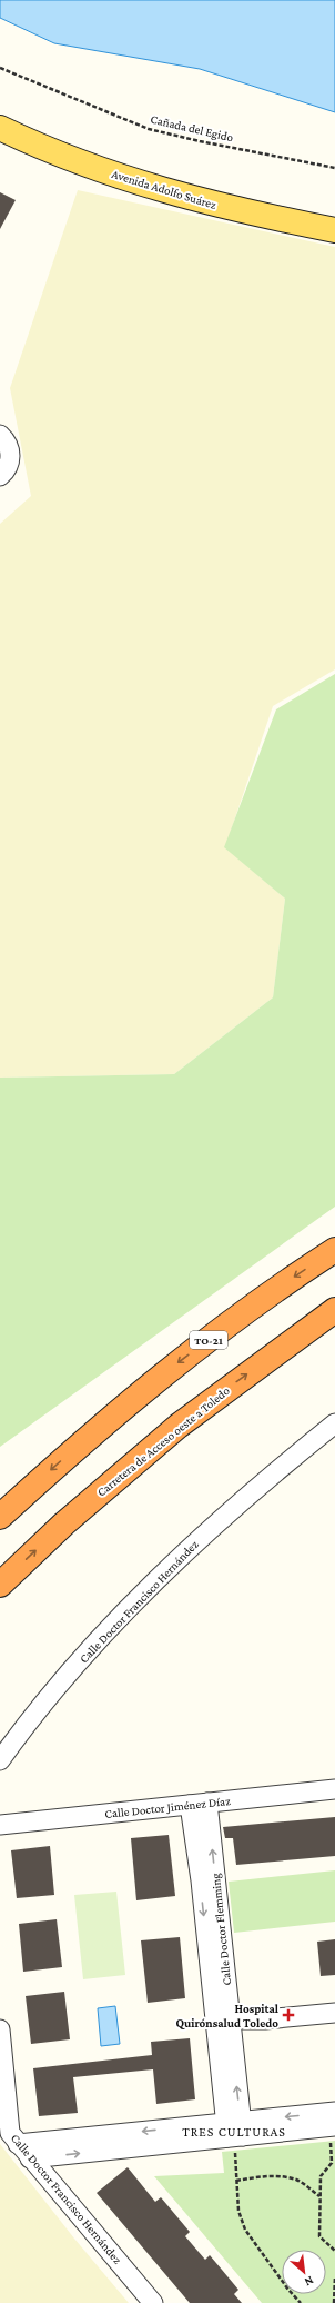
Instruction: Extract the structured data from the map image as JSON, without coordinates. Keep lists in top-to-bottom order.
{
  "streets": {
    "highway": ["TO-21", "Carretera de Acceso oeste a Toledo"],
    "main road": ["Avenida Adolfo Suárez"],
    "street": ["Calle Doctor Francisco Hernández", "Calle Doctor Jiménez Díaz", "Calle Doctor Flemming"],
    "path": ["Cañada del Egido"]
  },
  "crossings": [
    ["Calle Doctor Jiménez Díaz", "Calle Doctor Flemming"]
  ],
  "districts": ["TRES CULTURAS"],
  "places": {
    "health": ["Hospital Quirónsalud Toledo"]
  },
  "north": "bottom right"
}
